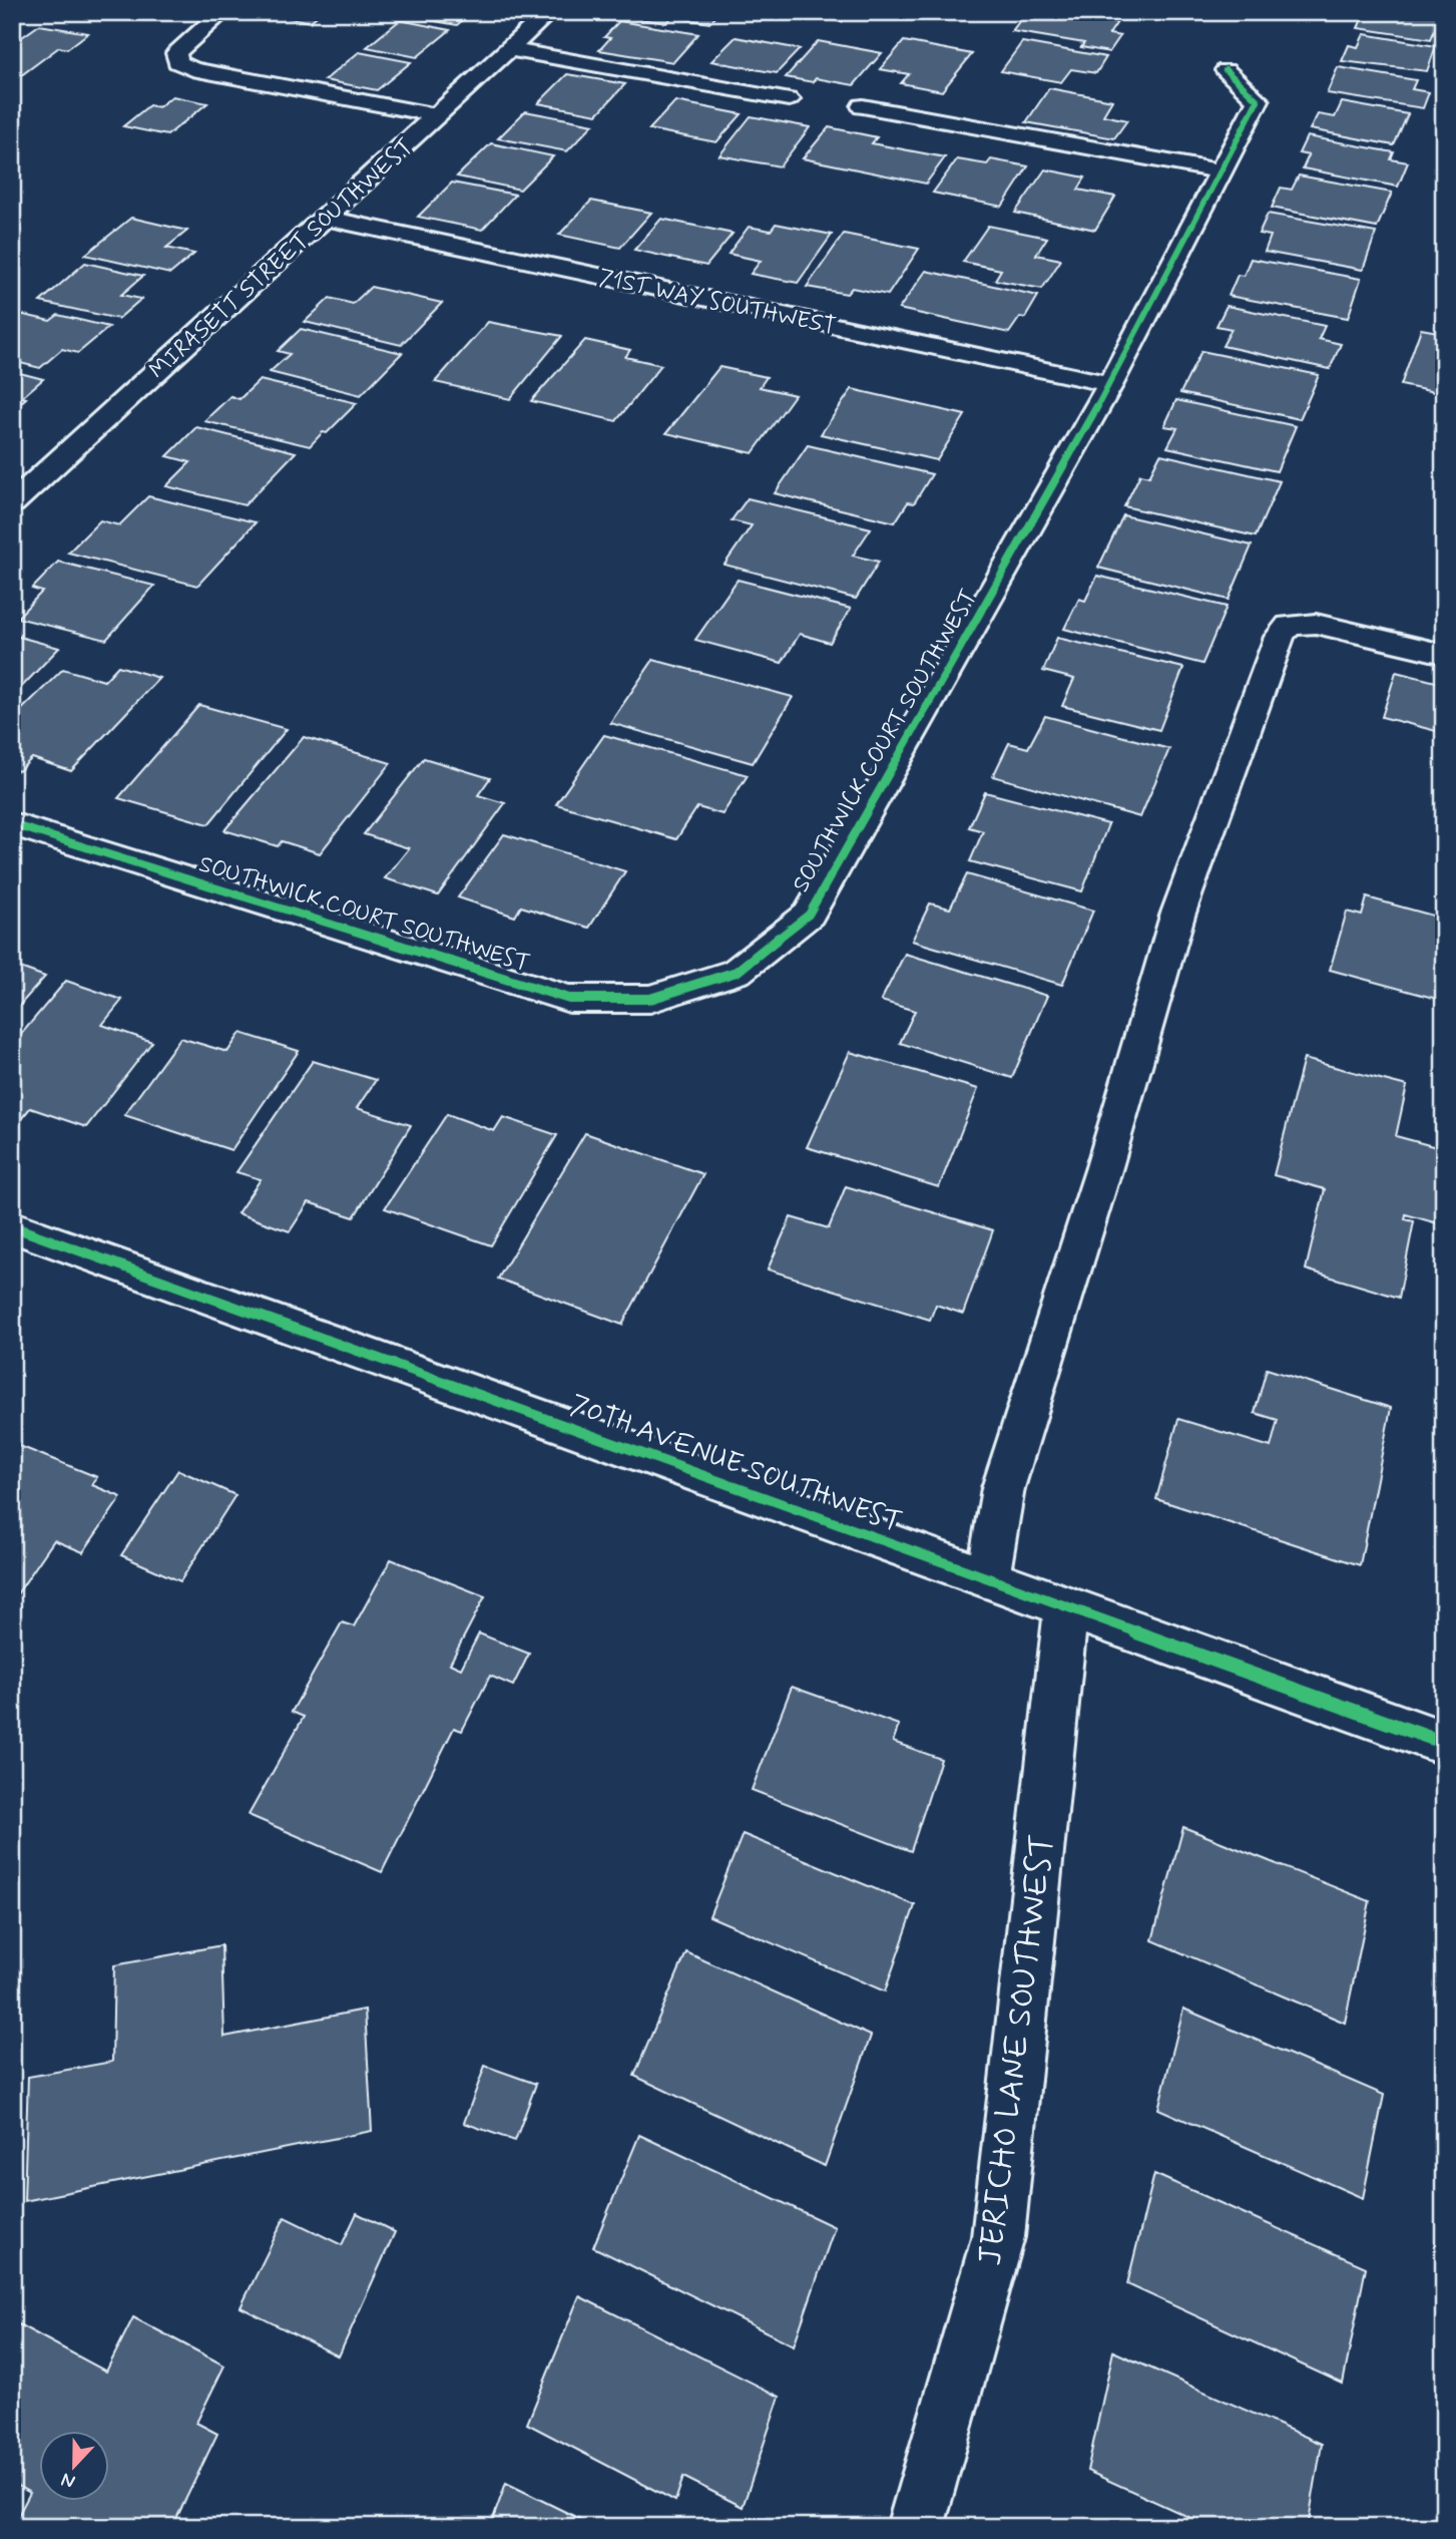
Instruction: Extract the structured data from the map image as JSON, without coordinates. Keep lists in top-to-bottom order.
{
  "streets": {
    "street": [
      "MIRASETT STREET SOUTHWEST",
      "71ST WAY SOUTHWEST",
      "SOUTHWICK COURT SOUTHWEST",
      "70TH AVENUE SOUTHWEST",
      "JERICHO LANE SOUTHWEST"
    ]
  },
  "crossings": [
    ["MIRASETT STREET SOUTHWEST", "71ST WAY SOUTHWEST"],
    ["71ST WAY SOUTHWEST", "SOUTHWICK COURT SOUTHWEST"],
    ["70TH AVENUE SOUTHWEST", "JERICHO LANE SOUTHWEST"]
  ],
  "north": "bottom"
}
